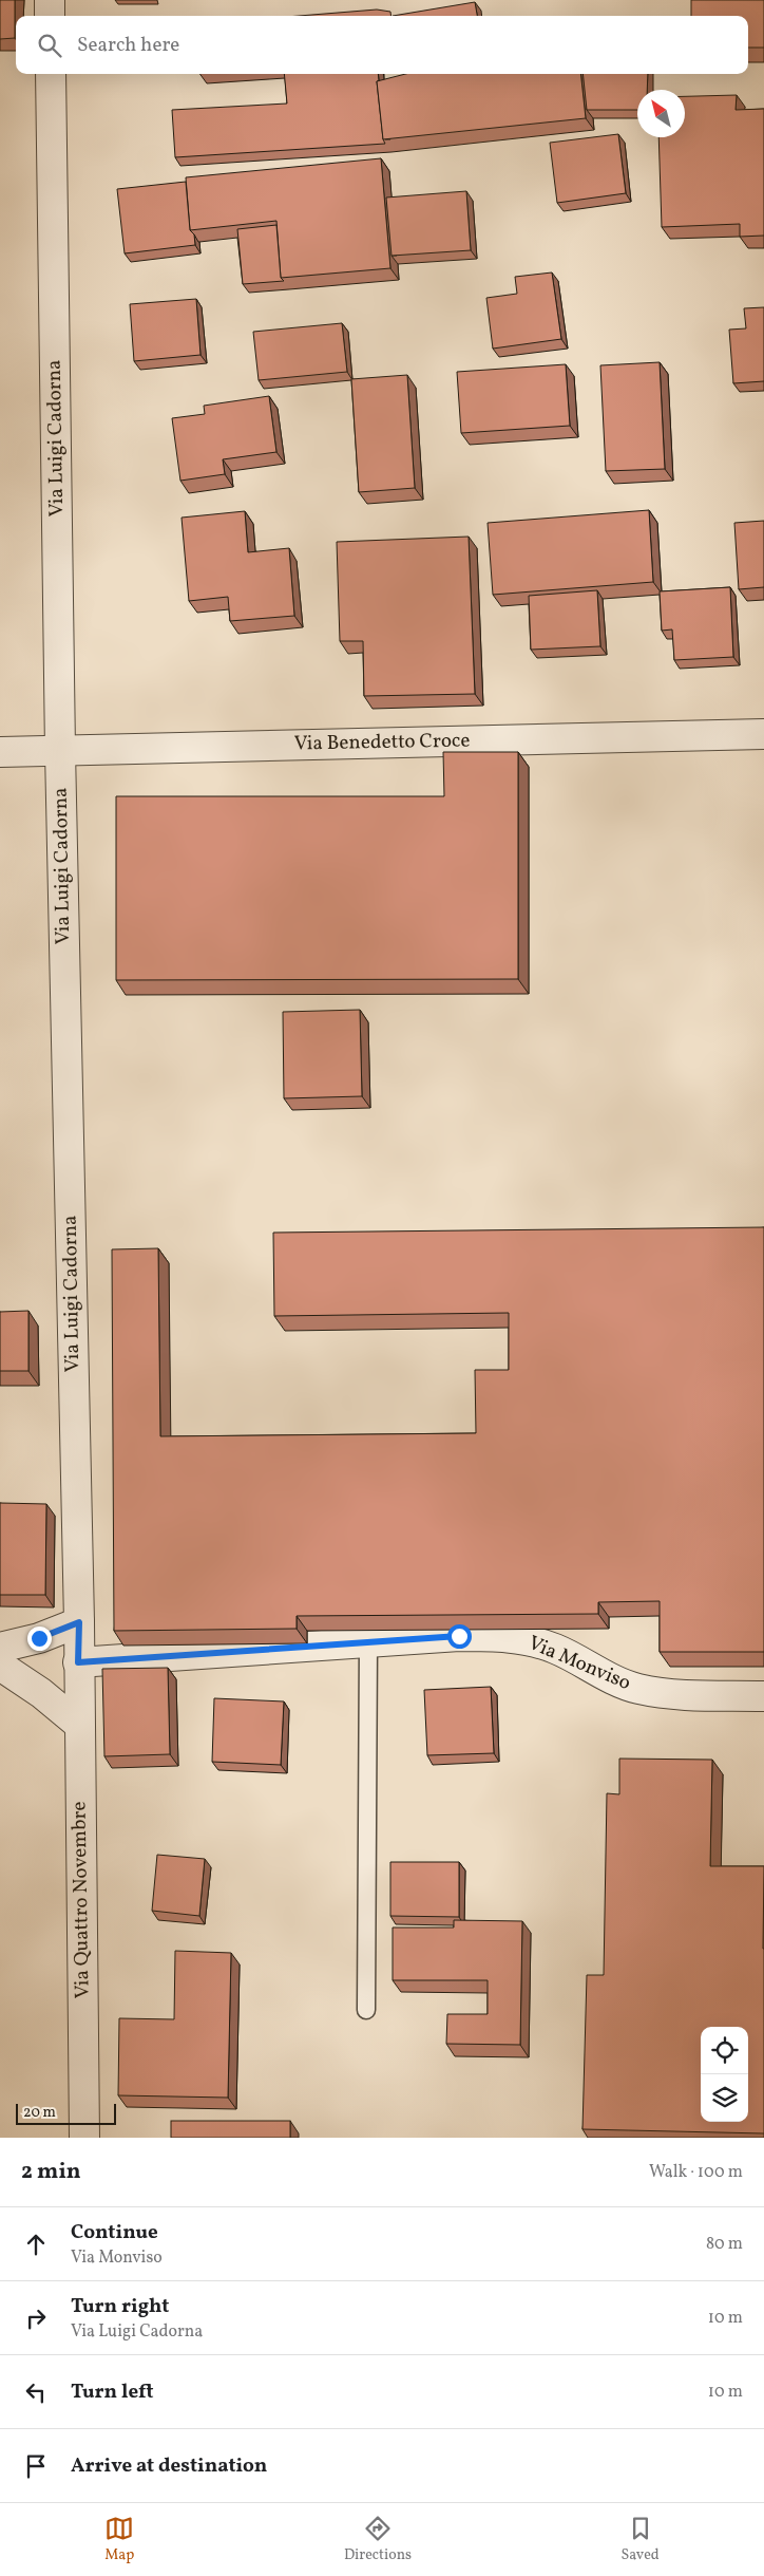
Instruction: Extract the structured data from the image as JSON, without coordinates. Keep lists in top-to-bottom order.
{
  "streets": {
    "street": [
      "Via Luigi Cadorna",
      "Via Benedetto Croce",
      "Via Monviso",
      "Via Quattro Novembre"
    ]
  },
  "crossings": [
    ["Via Luigi Cadorna", "Via Benedetto Croce"],
    ["Via Luigi Cadorna", "Via Monviso"],
    ["Via Luigi Cadorna", "Via Quattro Novembre"],
    ["Via Monviso", "Via Quattro Novembre"]
  ],
  "scale_bar": "20 m",
  "north": "top left",
  "page": {
    "search": "Search here",
    "scale": "20 m",
    "heading": ["2 min", "Walk · 100 m"],
    "list": [
      ["Continue", "Via Monviso", "80 m"],
      ["Turn right", "Via Luigi Cadorna", "10 m"],
      ["Turn left", "10 m"],
      "Arrive at destination"
    ],
    "nav": ["Map", "Directions", "Saved"]
  }
}
